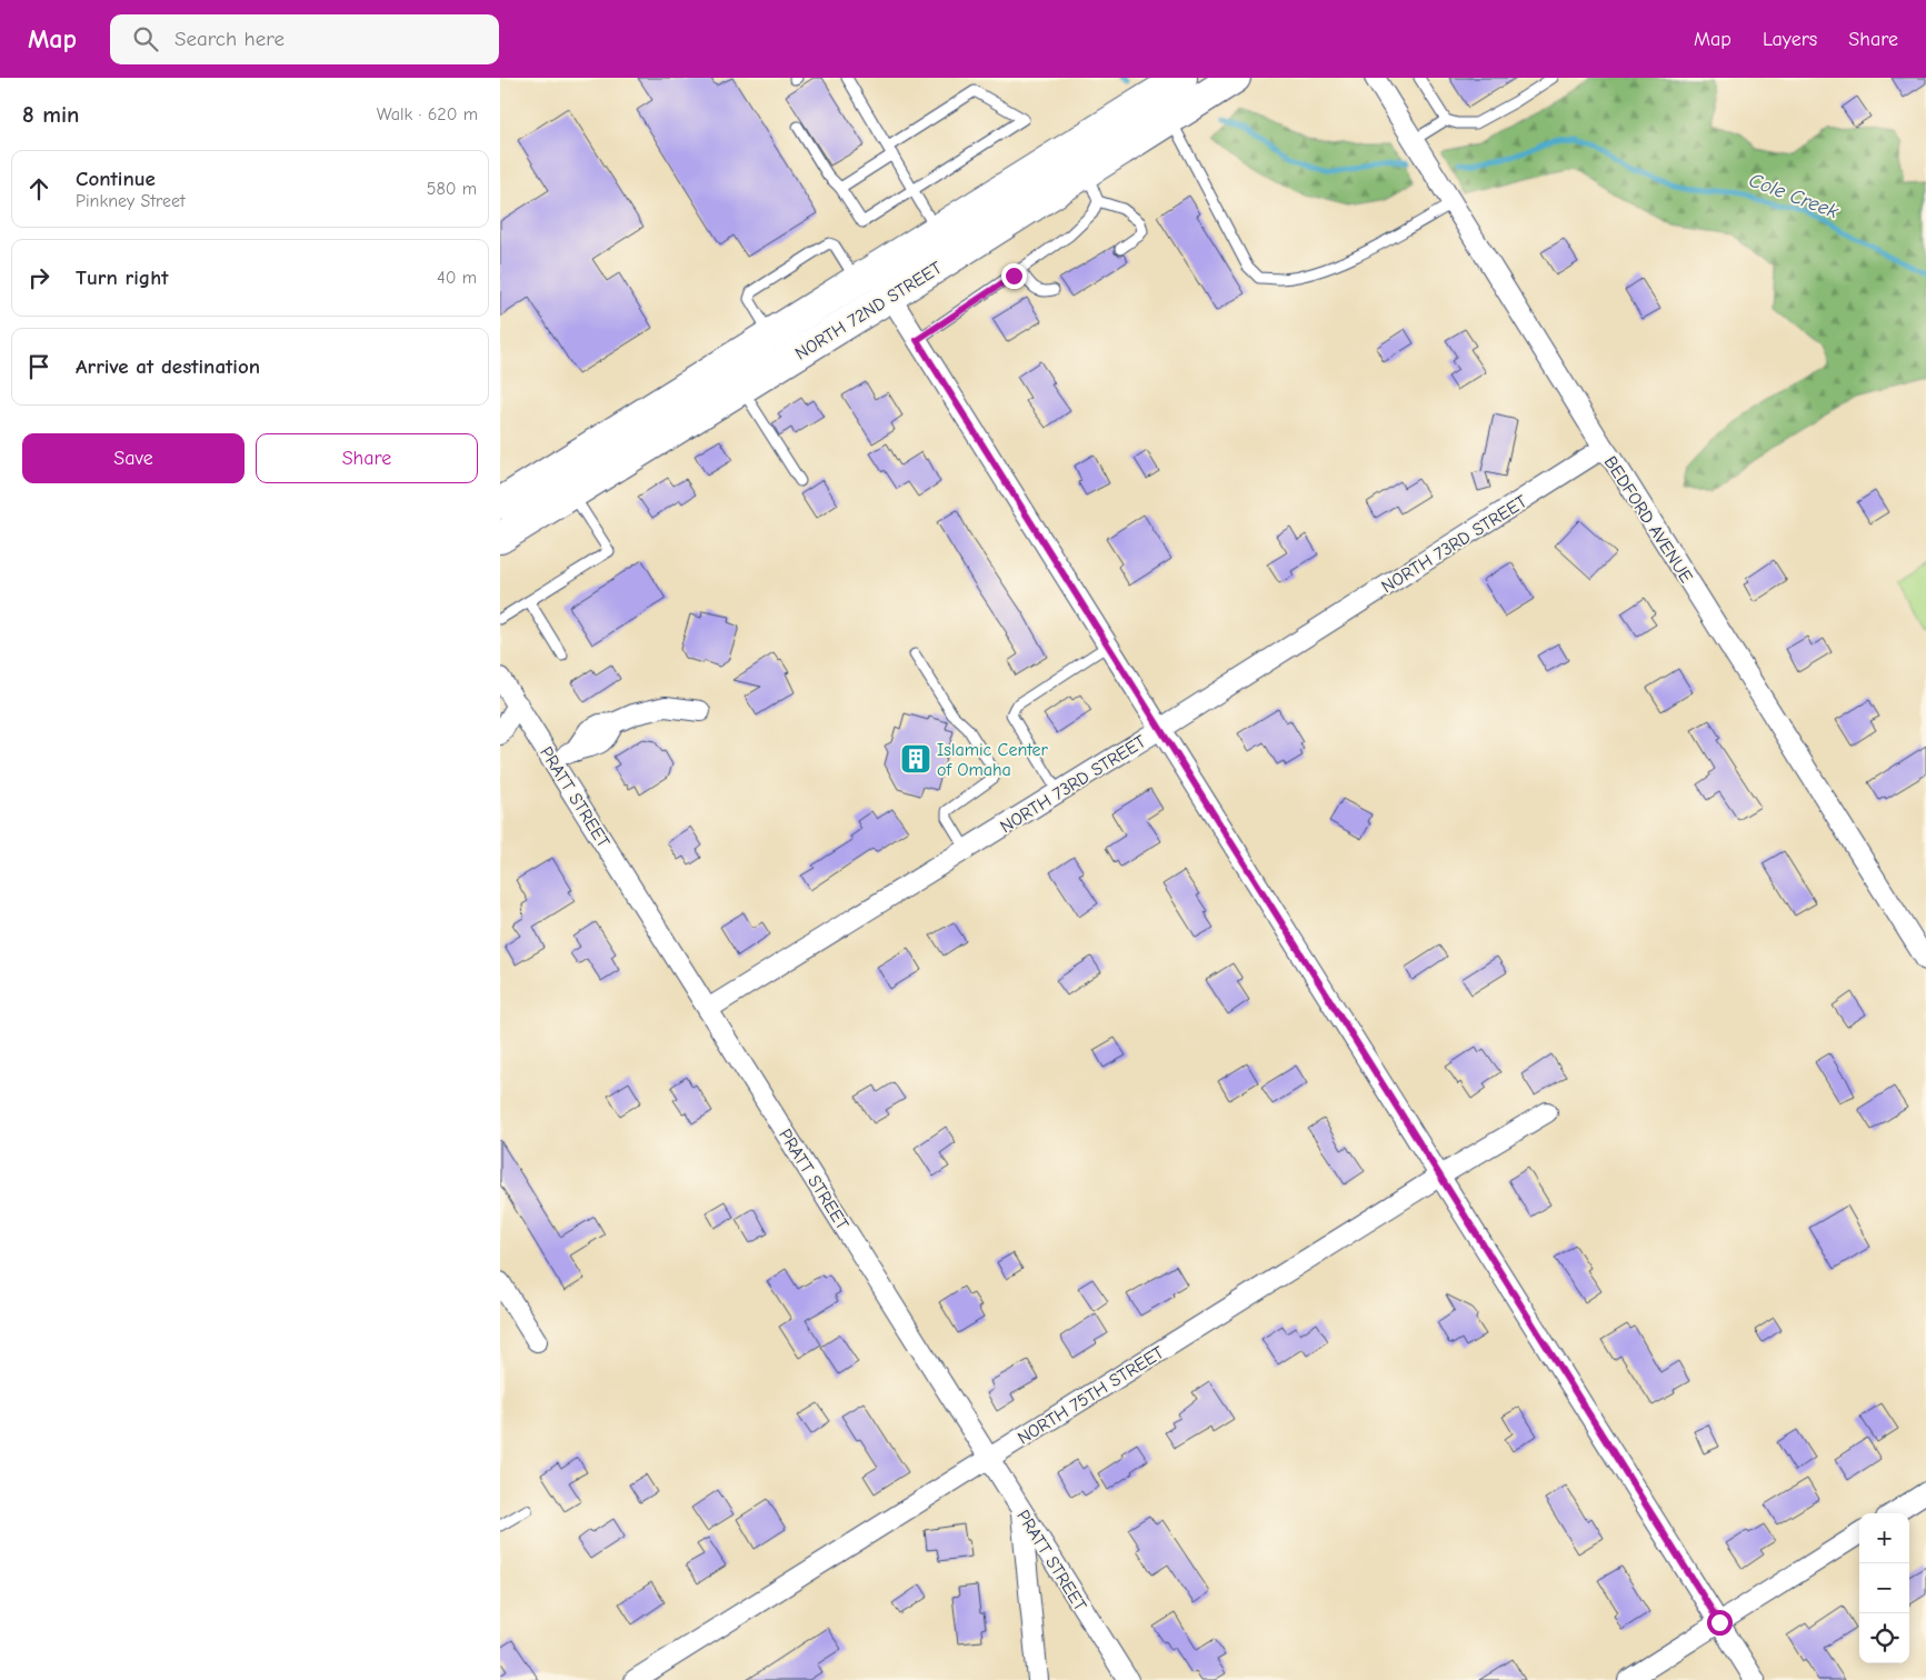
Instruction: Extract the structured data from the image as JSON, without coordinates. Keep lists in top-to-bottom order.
{
  "streets": {
    "main road": ["NORTH 72ND STREET"],
    "street": [
      "BEDFORD AVENUE",
      "NORTH 73RD STREET",
      "PRATT STREET",
      "NORTH 75TH STREET"
    ]
  },
  "crossings": [
    ["BEDFORD AVENUE", "NORTH 73RD STREET"],
    ["NORTH 73RD STREET", "PRATT STREET"],
    ["PRATT STREET", "NORTH 75TH STREET"]
  ],
  "water": ["Cole Creek"],
  "places": {
    "building": ["Islamic Center of Omaha"]
  },
  "page": {
    "header": "Map",
    "search": "Search here",
    "nav": ["Map", "Layers", "Share"],
    "heading": ["8 min", "Walk · 620 m"],
    "list": [
      ["Continue", "Pinkney Street", "580 m"],
      ["Turn right", "40 m"],
      "Arrive at destination"
    ],
    "buttons": ["Save", "Share"],
    "map_buttons": ["+", "−"]
  }
}
